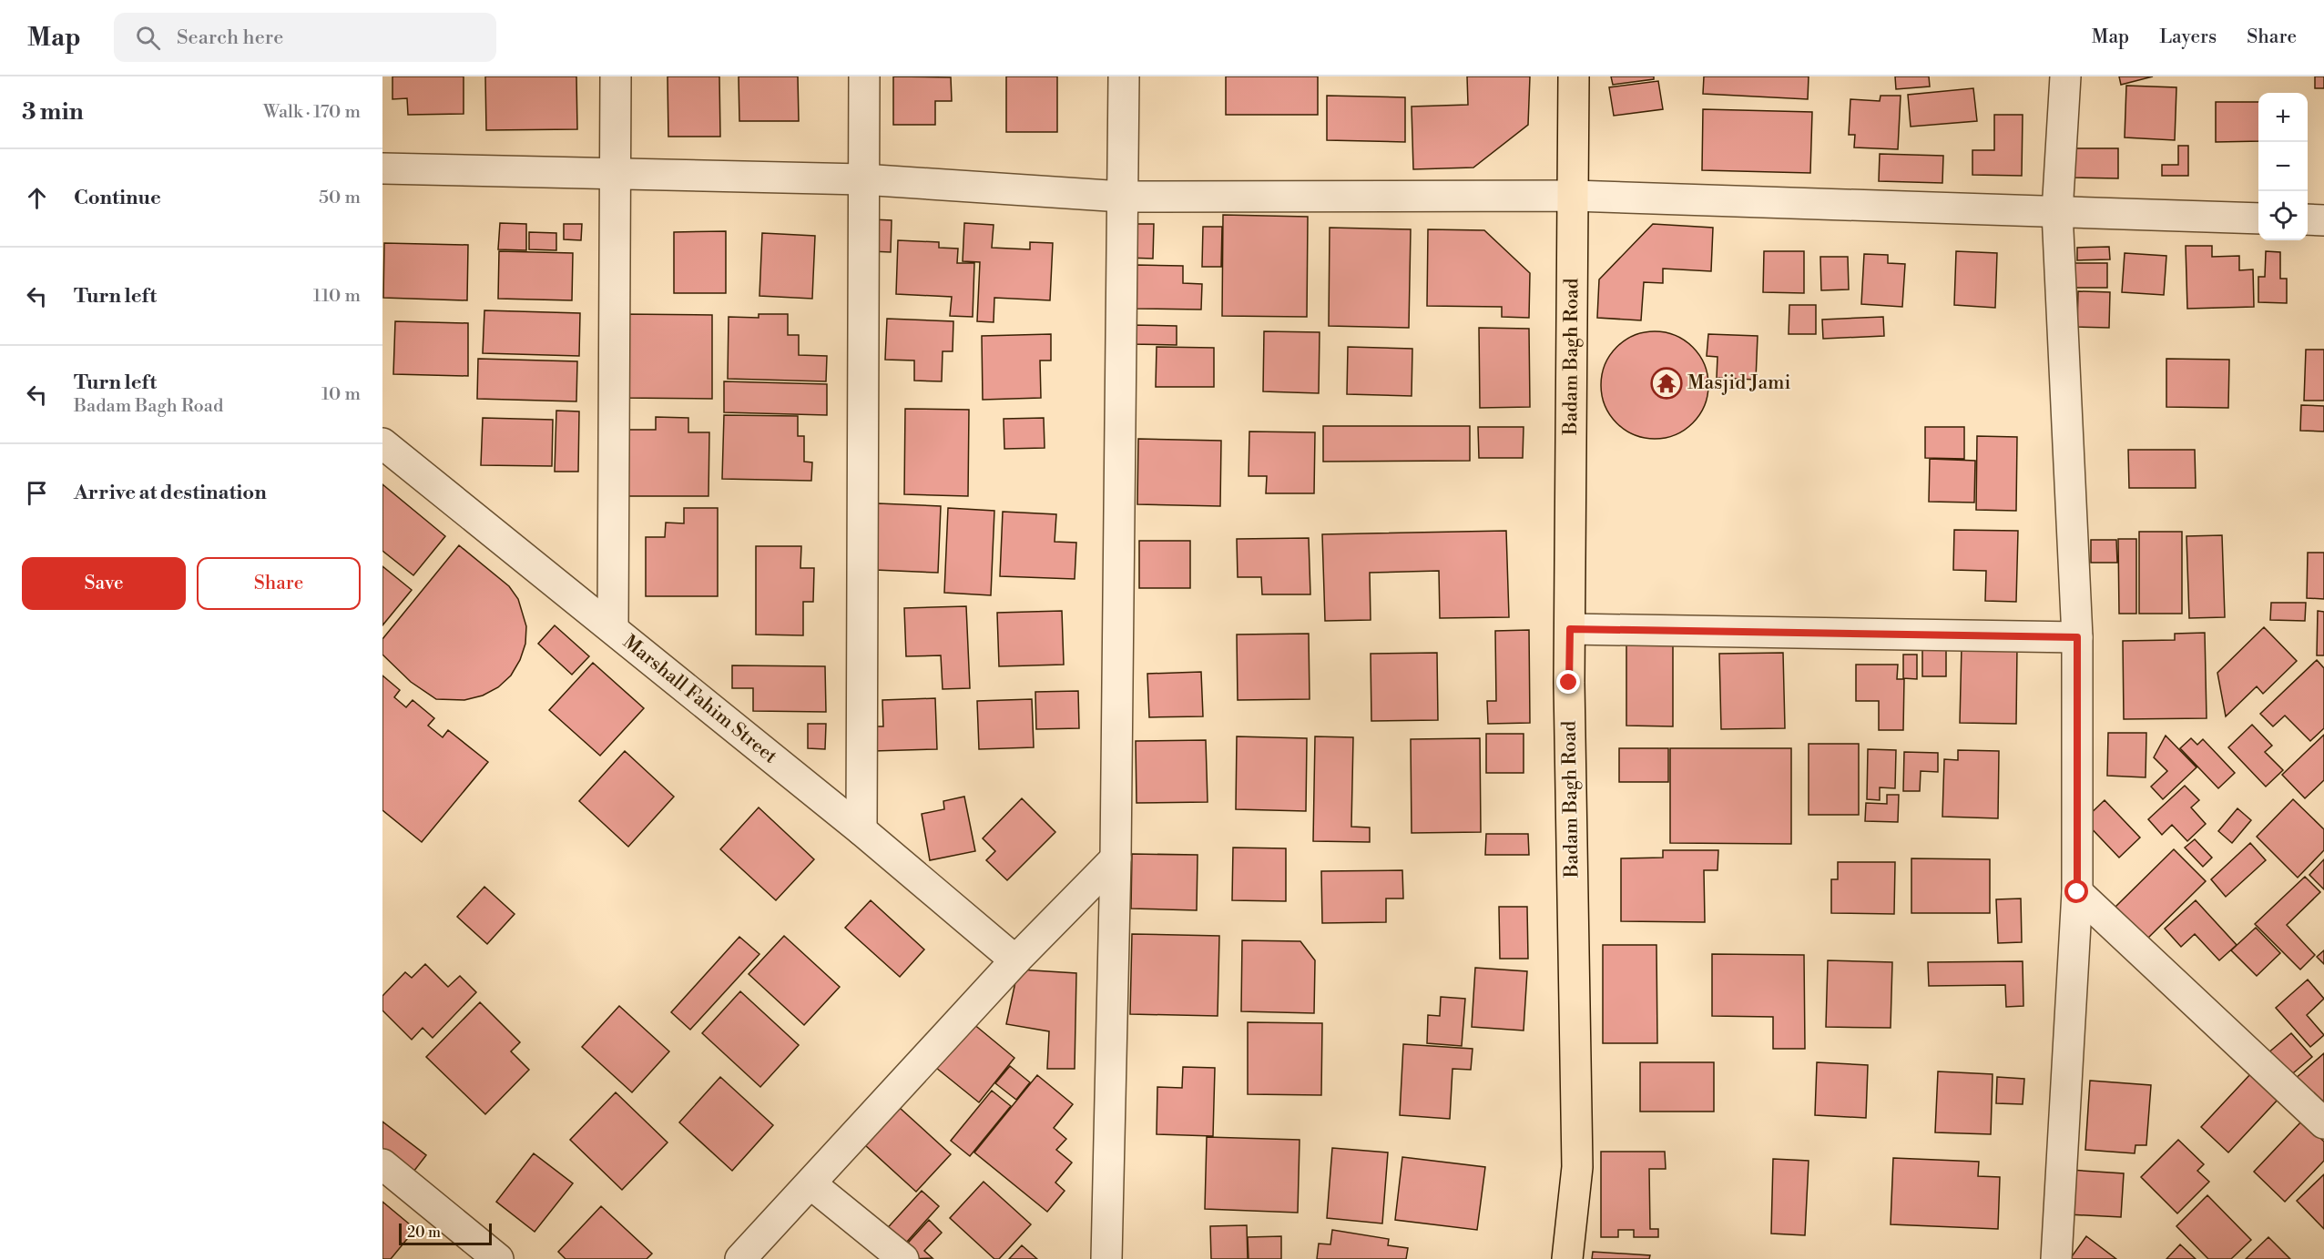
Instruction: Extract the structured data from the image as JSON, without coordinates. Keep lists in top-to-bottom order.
{
  "streets": {
    "main road": ["Badam Bagh Road"],
    "street": ["Marshall Fahim Street"]
  },
  "places": {
    "temple": ["Masjid Jami"]
  },
  "scale_bar": "20 m",
  "page": {
    "header": "Map",
    "search": "Search here",
    "nav": ["Map", "Layers", "Share"],
    "heading": ["3 min", "Walk · 170 m"],
    "map_buttons": ["+", "−"],
    "list": [
      ["Continue", "50 m"],
      ["Turn left", "110 m"],
      ["Turn left", "Badam Bagh Road", "10 m"],
      "Arrive at destination"
    ],
    "buttons": ["Save", "Share"],
    "scale": "20 m"
  }
}
